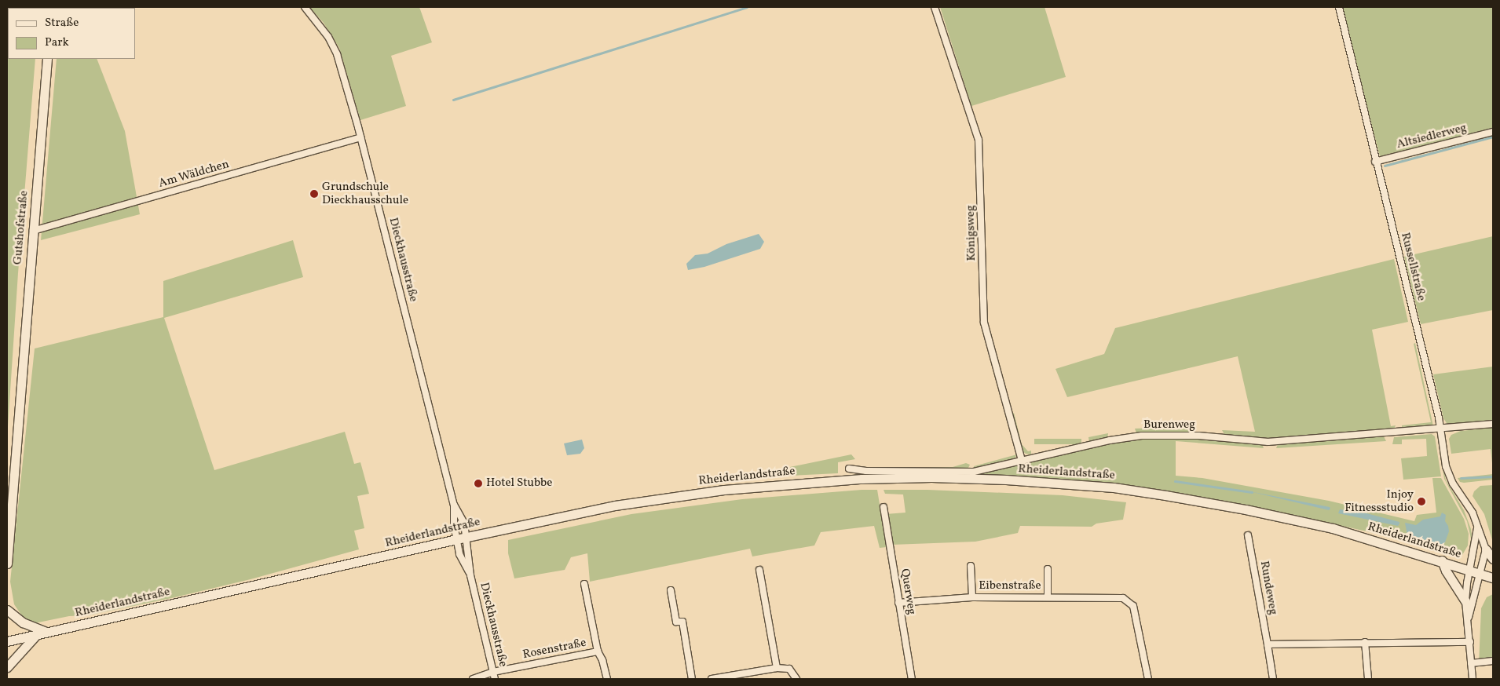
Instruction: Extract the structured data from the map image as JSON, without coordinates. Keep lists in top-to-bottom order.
{
  "streets": {
    "main road": ["Gutshofstraße", "Rheiderlandstraße"],
    "street": [
      "Altsiedlerweg",
      "Am Wäldchen",
      "Königsweg",
      "Dieckhausstraße",
      "Russellstraße",
      "Burenweg",
      "Eibenstraße",
      "Rundeweg",
      "Querweg",
      "Rosenstraße"
    ]
  },
  "crossings": [
    ["Altsiedlerweg", "Russellstraße"],
    ["Am Wäldchen", "Gutshofstraße"],
    ["Am Wäldchen", "Dieckhausstraße"],
    ["Königsweg", "Burenweg"],
    ["Dieckhausstraße", "Rheiderlandstraße"],
    ["Dieckhausstraße", "Rosenstraße"],
    ["Russellstraße", "Burenweg"],
    ["Eibenstraße", "Querweg"]
  ],
  "places": ["Grundschule Dieckhausschule", "Hotel Stubbe", "Injoy Fitnessstudio"],
  "legend": ["Straße", "Park"]
}
